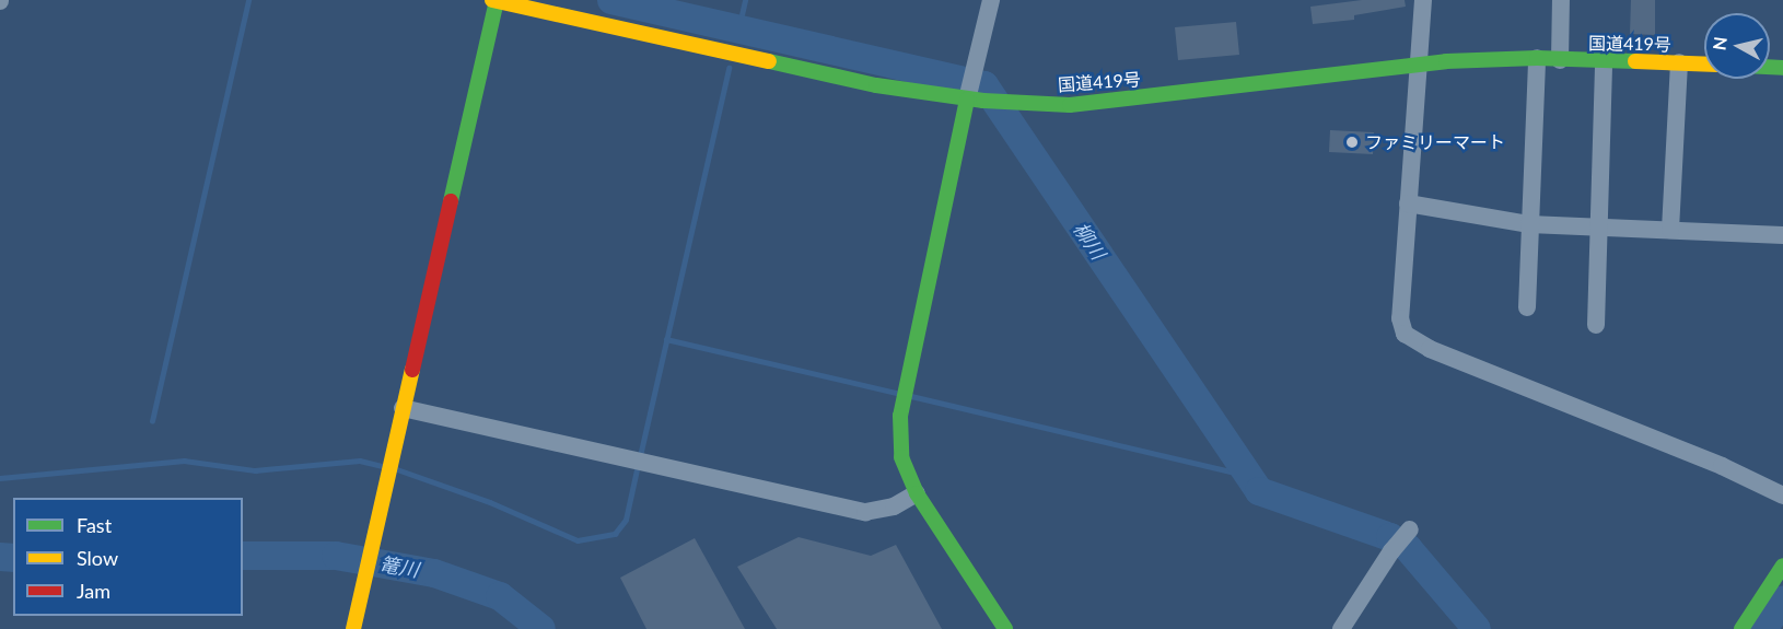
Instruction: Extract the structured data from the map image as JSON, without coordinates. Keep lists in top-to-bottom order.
{
  "streets": {
    "main road": ["国道419号"]
  },
  "water": ["柳川", "篭川"],
  "places": ["ファミリーマート"],
  "legend": ["Fast", "Slow", "Jam"],
  "north": "left"
}
